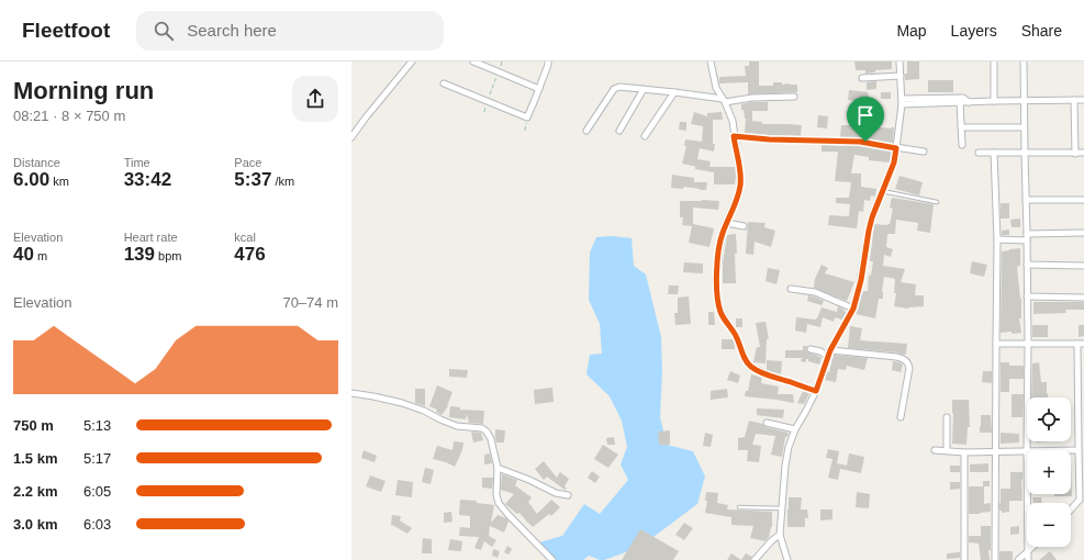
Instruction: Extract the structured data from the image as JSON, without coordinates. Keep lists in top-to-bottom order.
{
  "page": {
    "header": "Fleetfoot",
    "search": "Search here",
    "nav": ["Map", "Layers", "Share"],
    "heading": ["Morning run", "08:21 · 8 × 750 m"],
    "stats": [
      ["Distance", "6.00 km"],
      ["Time", "33:42"],
      ["Pace", "5:37 /km"],
      ["Elevation", "40 m"],
      ["Heart rate", "139 bpm"],
      ["kcal", "476"]
    ],
    "chart": ["Elevation", "70–74 m"],
    "map_buttons": ["+", "−"],
    "list": [
      {
        "name": "750 m",
        "note": "5:13"
      },
      {
        "name": "1.5 km",
        "note": "5:17"
      },
      {
        "name": "2.2 km",
        "note": "6:05"
      },
      {
        "name": "3.0 km",
        "note": "6:03"
      }
    ]
  }
}
